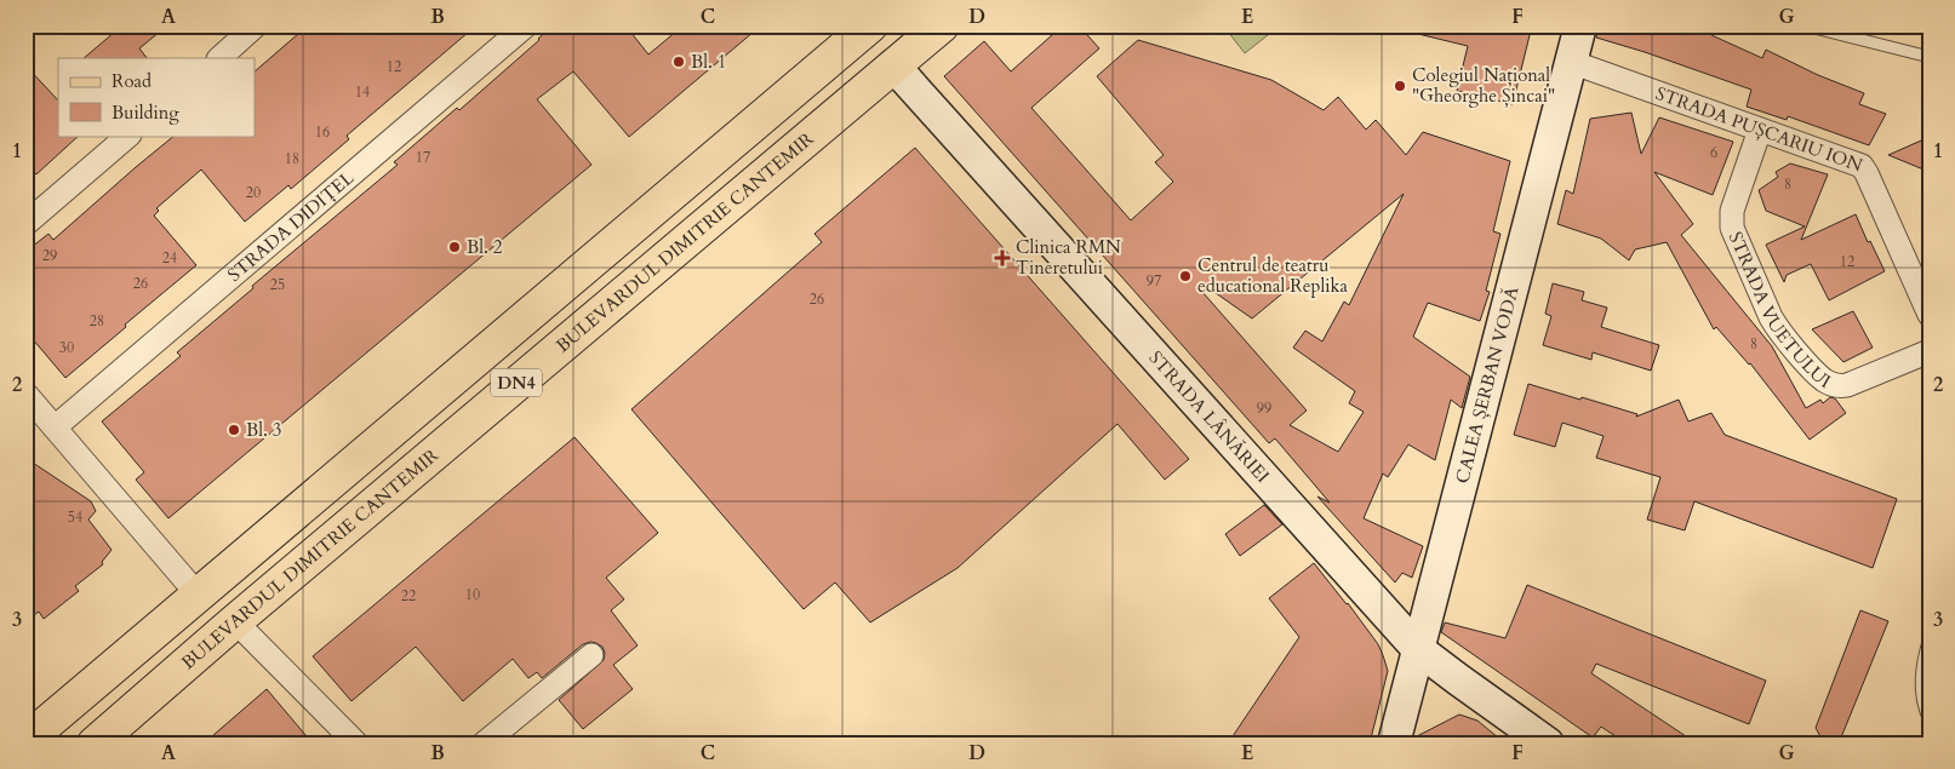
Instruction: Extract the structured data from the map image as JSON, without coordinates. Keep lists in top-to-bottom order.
{
  "streets": {
    "main road": ["BULEVARDUL DIMITRIE CANTEMIR", "DN4"],
    "street": [
      "STRADA PUȘCARIU ION",
      "STRADA DIDIȚEL",
      "STRADA VUETULUI",
      "CALEA ȘERBAN VODĂ",
      "STRADA LÂNĂRIEI"
    ]
  },
  "crossings": [
    ["STRADA PUȘCARIU ION", "STRADA VUETULUI"],
    ["STRADA PUȘCARIU ION", "CALEA ȘERBAN VODĂ"],
    ["BULEVARDUL DIMITRIE CANTEMIR", "STRADA LÂNĂRIEI"],
    ["CALEA ȘERBAN VODĂ", "STRADA LÂNĂRIEI"]
  ],
  "places": {
    "other": [
      "Bl. 1",
      "Colegiul Național \"Gheorghe Șincai\"",
      "Bl. 2",
      "Centrul de teatru educational Replika",
      "Bl. 3"
    ],
    "health": ["Clinica RMN Tineretului"]
  },
  "house_numbers": [
    "12",
    "14",
    "16",
    "6",
    "17",
    "18",
    "8",
    "20",
    "29",
    "24",
    "12",
    "97",
    "26",
    "25",
    "26",
    "28",
    "8",
    "30",
    "99",
    "54",
    "10",
    "22"
  ],
  "legend": ["Road", "Building"],
  "grid": {
    "columns": [
      "A",
      "B",
      "C",
      "D",
      "E",
      "F",
      "G"
    ],
    "rows": ["1", "2", "3"]
  }
}
